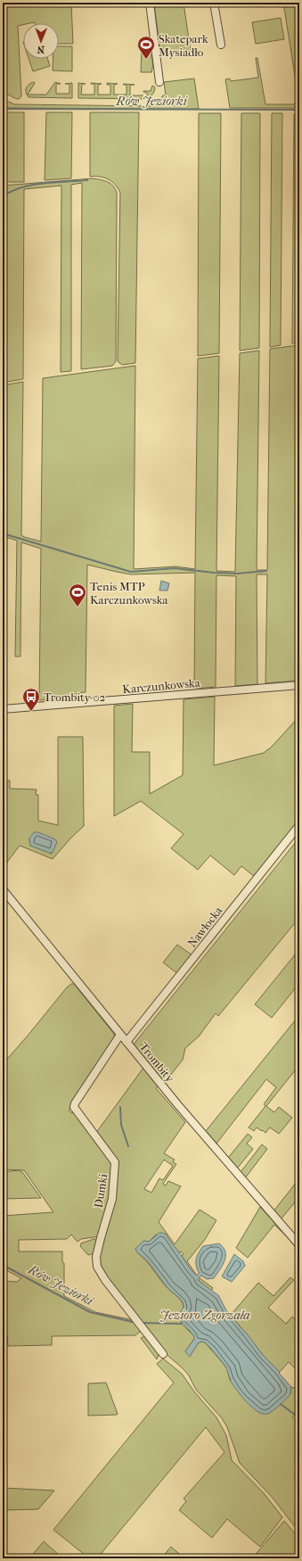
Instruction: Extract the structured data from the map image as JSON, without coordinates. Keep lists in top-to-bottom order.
{
  "streets": {
    "street": [
      "Karczunkowska",
      "Nawłocka",
      "Trombity",
      "Dumki"
    ]
  },
  "crossings": [
    ["Nawłocka", "Trombity"],
    ["Trombity", "Dumki"]
  ],
  "water": ["Rów Jeziorki", "Jezioro Zgorzała"],
  "places": {
    "sports": ["Skatepark Mysiadło", "Tenis MTP Karczunkowska"],
    "bus stop": ["Trombity 02"]
  },
  "north": "bottom"
}
